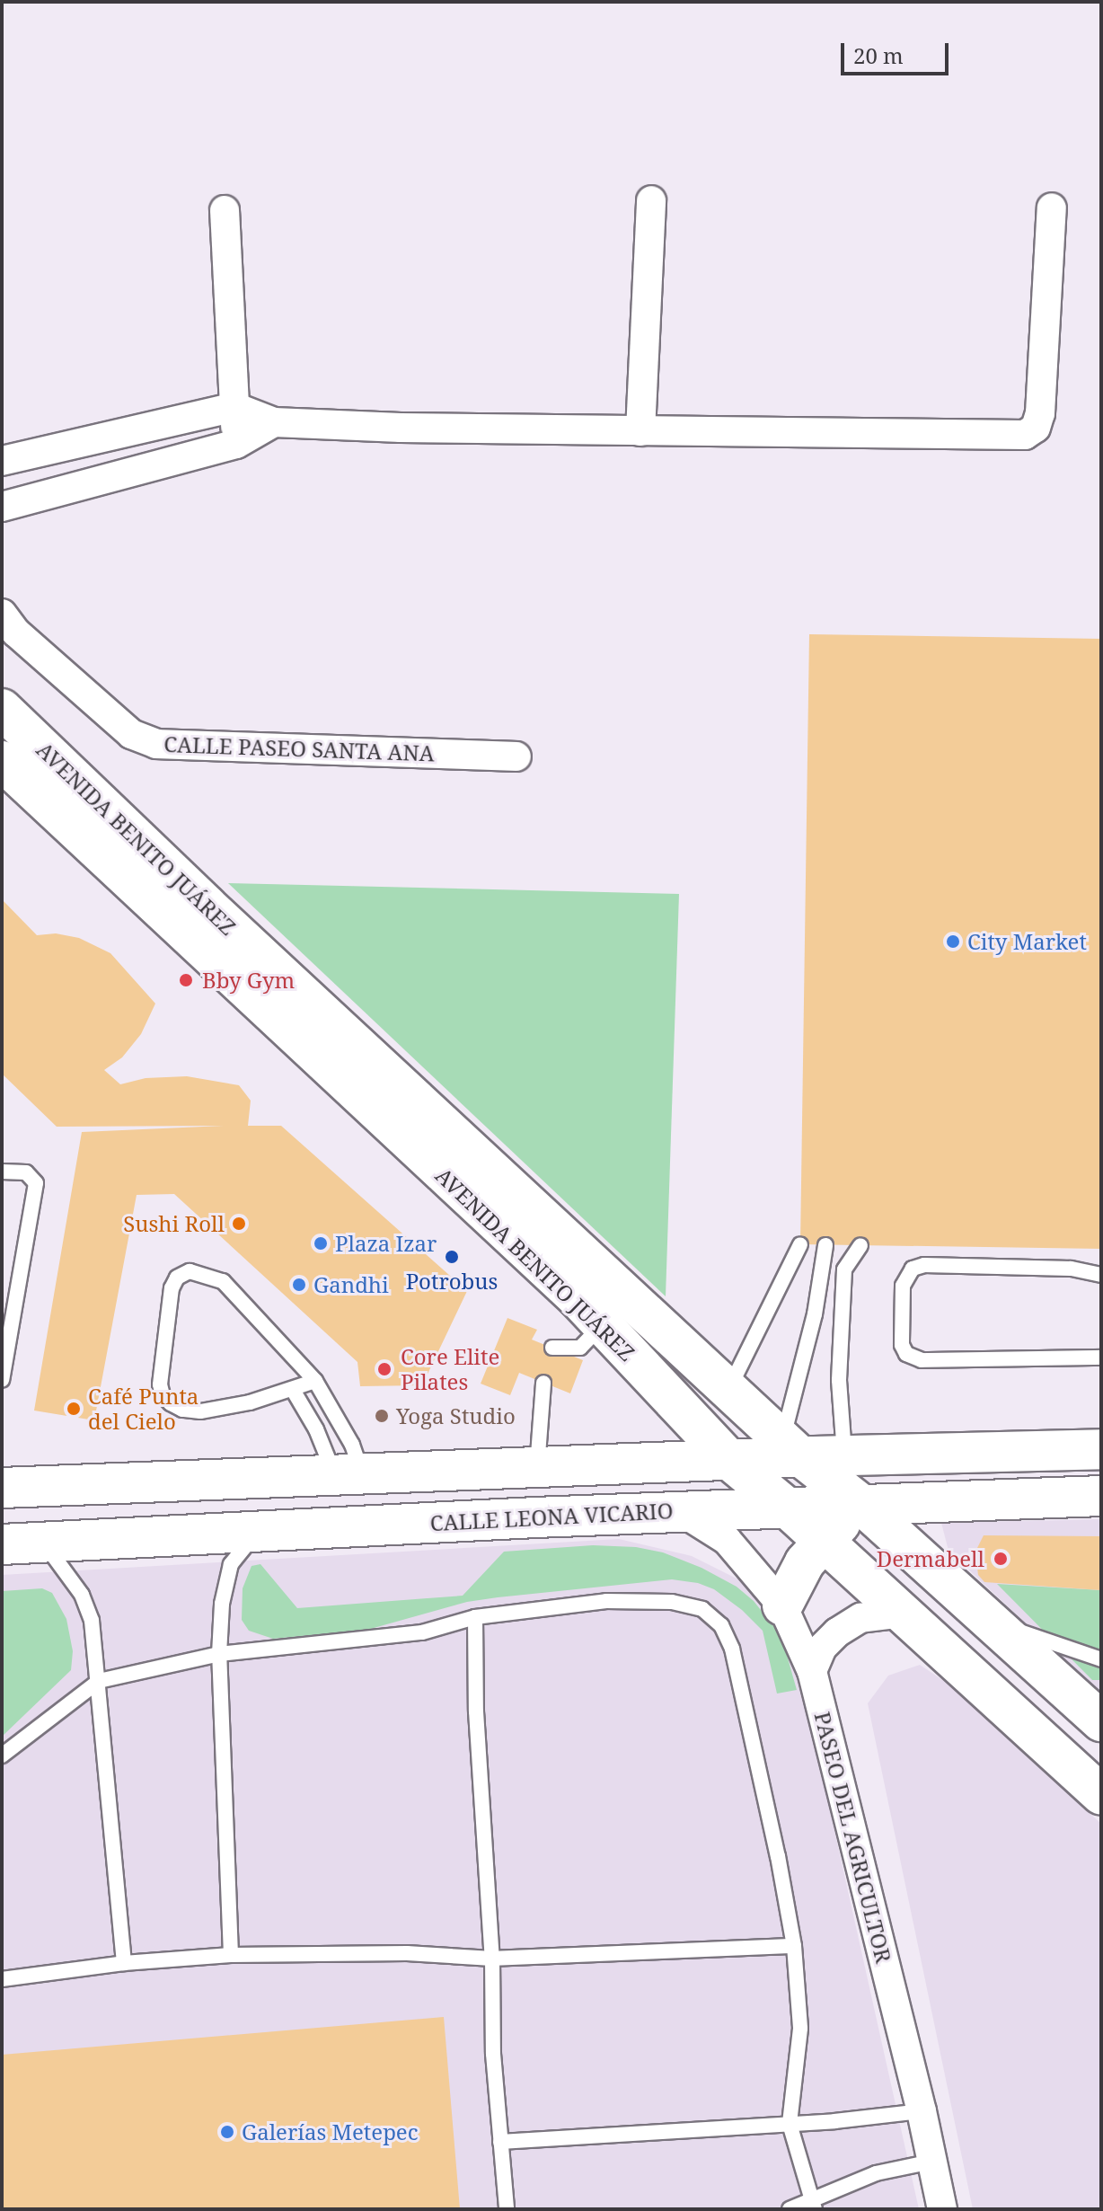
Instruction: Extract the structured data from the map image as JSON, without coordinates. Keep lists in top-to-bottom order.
{
  "streets": {
    "main road": ["AVENIDA BENITO JUÁREZ", "CALLE LEONA VICARIO"],
    "street": ["CALLE PASEO SANTA ANA", "PASEO DEL AGRICULTOR"]
  },
  "crossings": [
    ["AVENIDA BENITO JUÁREZ", "CALLE LEONA VICARIO"],
    ["CALLE LEONA VICARIO", "PASEO DEL AGRICULTOR"]
  ],
  "places": [
    "City Market",
    "Bby Gym",
    "Sushi Roll",
    "Plaza Izar",
    "Potrobus",
    "Gandhi",
    "Core Elite Pilates",
    "Café Punta del Cielo",
    "Yoga Studio",
    "Dermabell",
    "Galerías Metepec"
  ],
  "scale_bar": "20 m"
}
